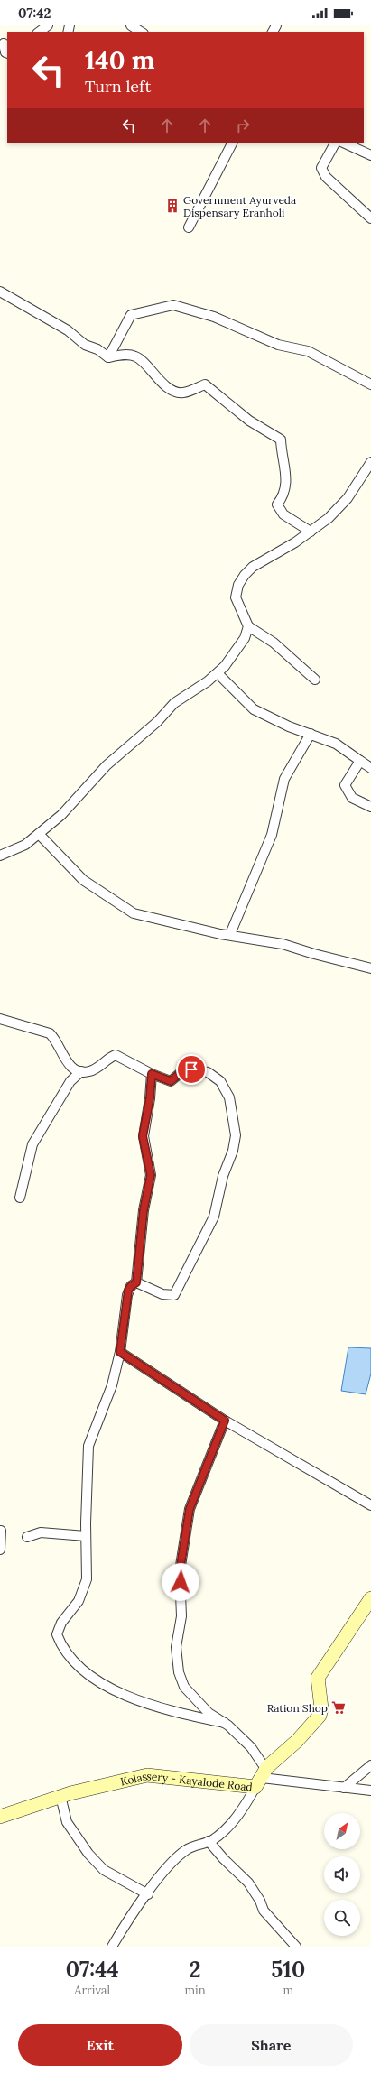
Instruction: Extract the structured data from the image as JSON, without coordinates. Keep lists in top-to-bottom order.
{
  "streets": {
    "main road": ["Kolassery - Kayalode Road"]
  },
  "places": {
    "building": ["Government Ayurveda Dispensary Eranholi"],
    "supermarket": ["Ration Shop"]
  },
  "north": "top right",
  "page": {
    "status": "07:42",
    "turn": ["140 m", "Turn left"],
    "eta": [
      "07:44",
      "Arrival",
      "2",
      "min",
      "510",
      "m"
    ],
    "buttons": ["Exit", "Share"]
  }
}
